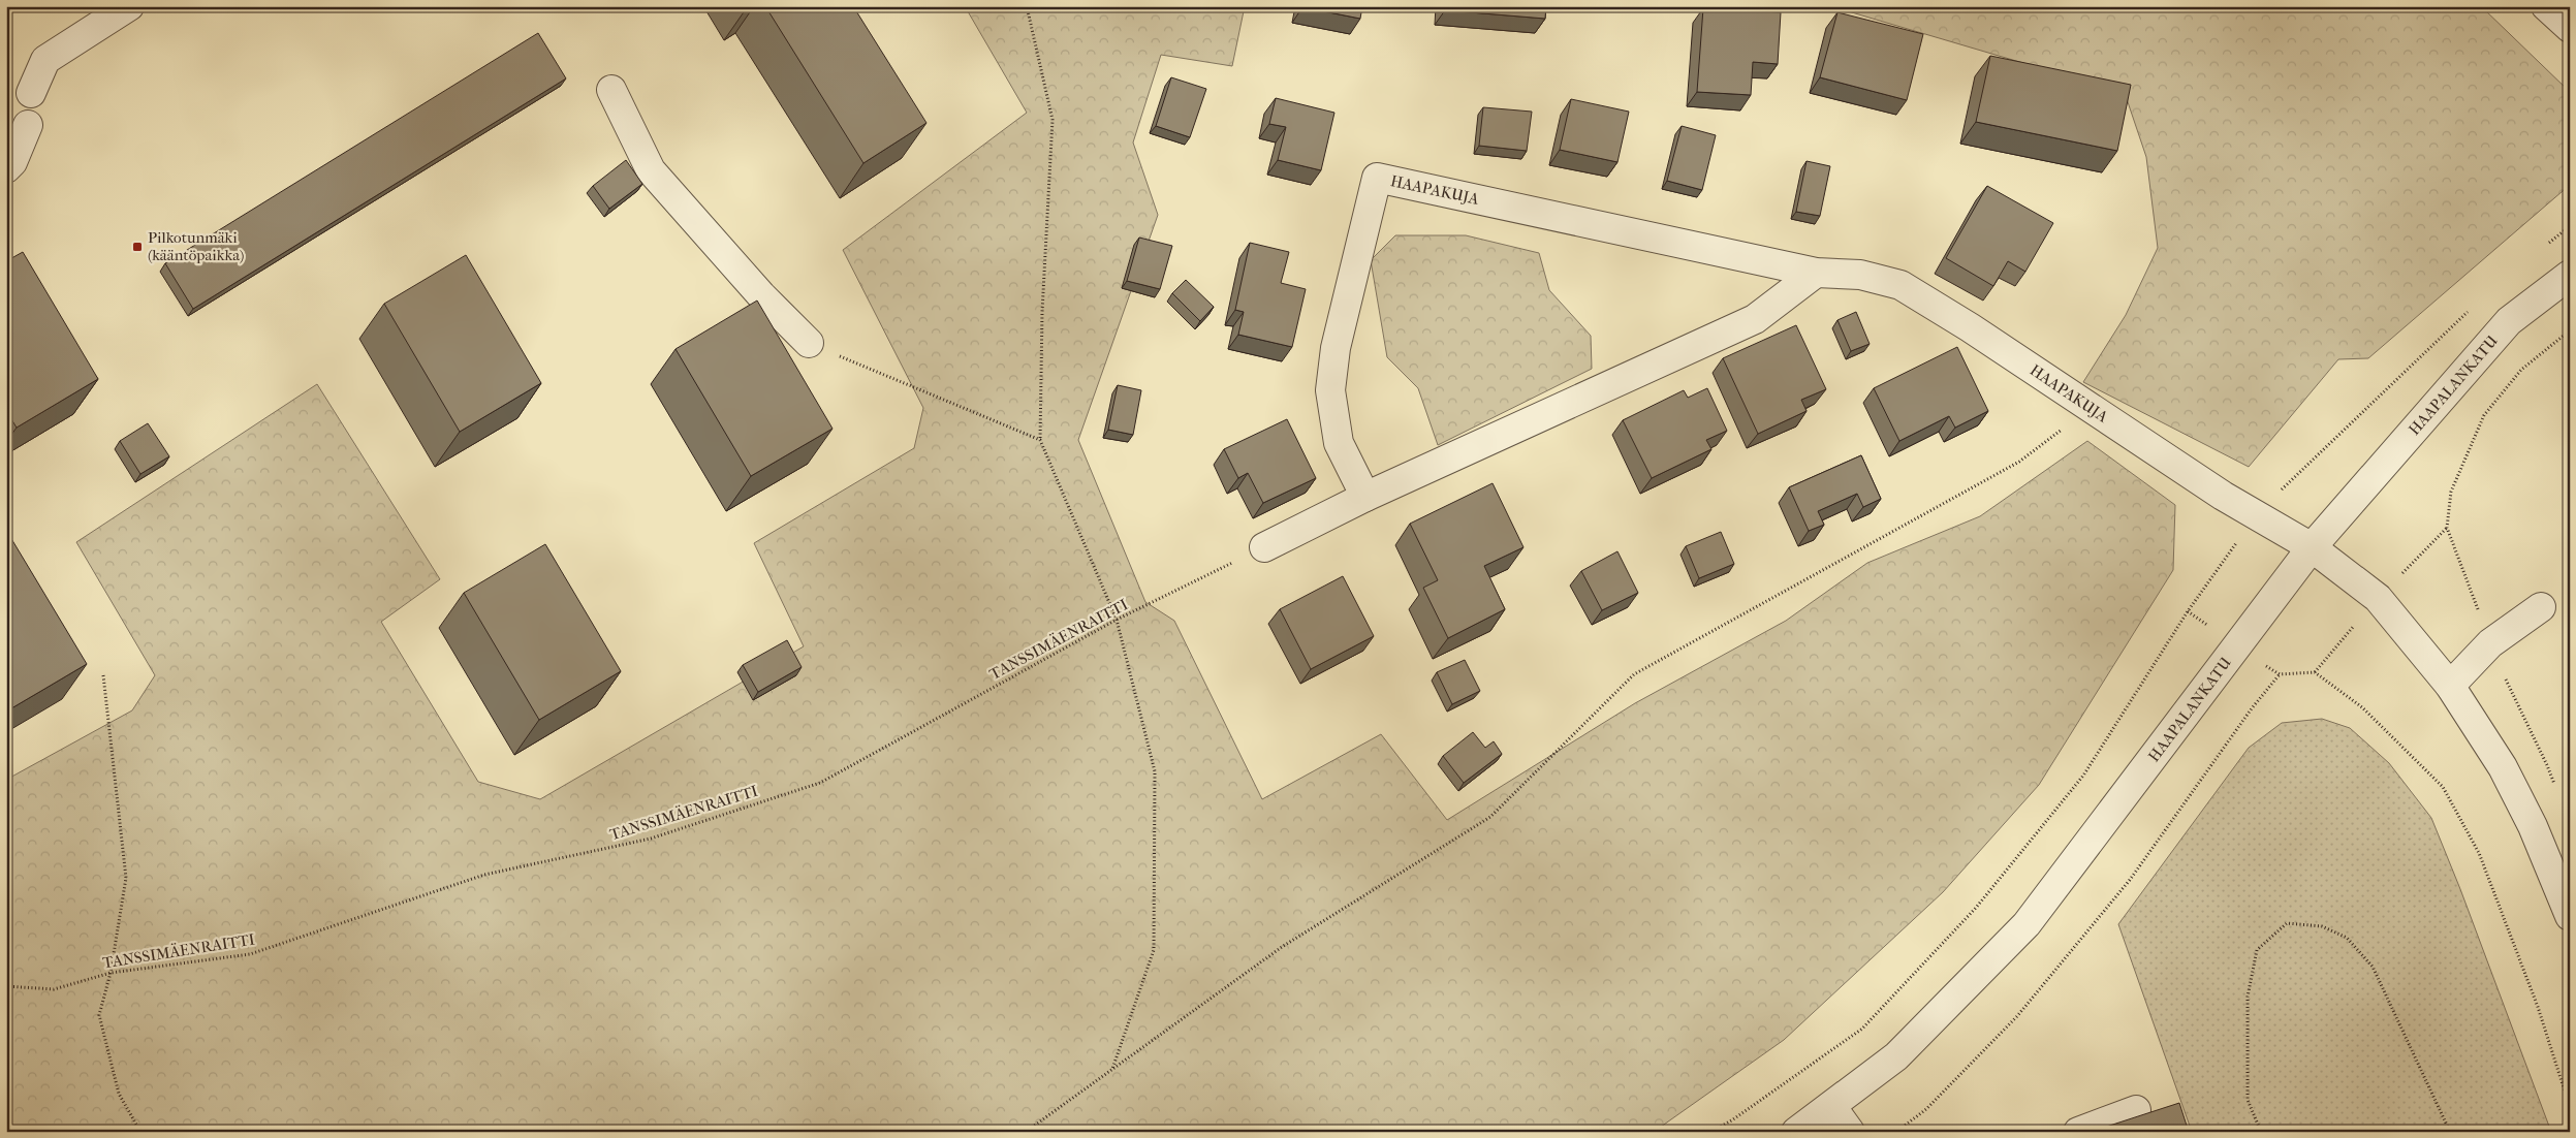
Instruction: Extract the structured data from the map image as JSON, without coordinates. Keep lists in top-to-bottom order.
{
  "streets": {
    "street": ["HAAPAKUJA", "HAAPALANKATU"],
    "path": ["TANSSIMÄENRAITTI"]
  },
  "crossings": [
    ["HAAPAKUJA", "HAAPALANKATU"]
  ],
  "places": {
    "transit": ["Pilkotunmäki (kääntöpaikka)"]
  }
}
